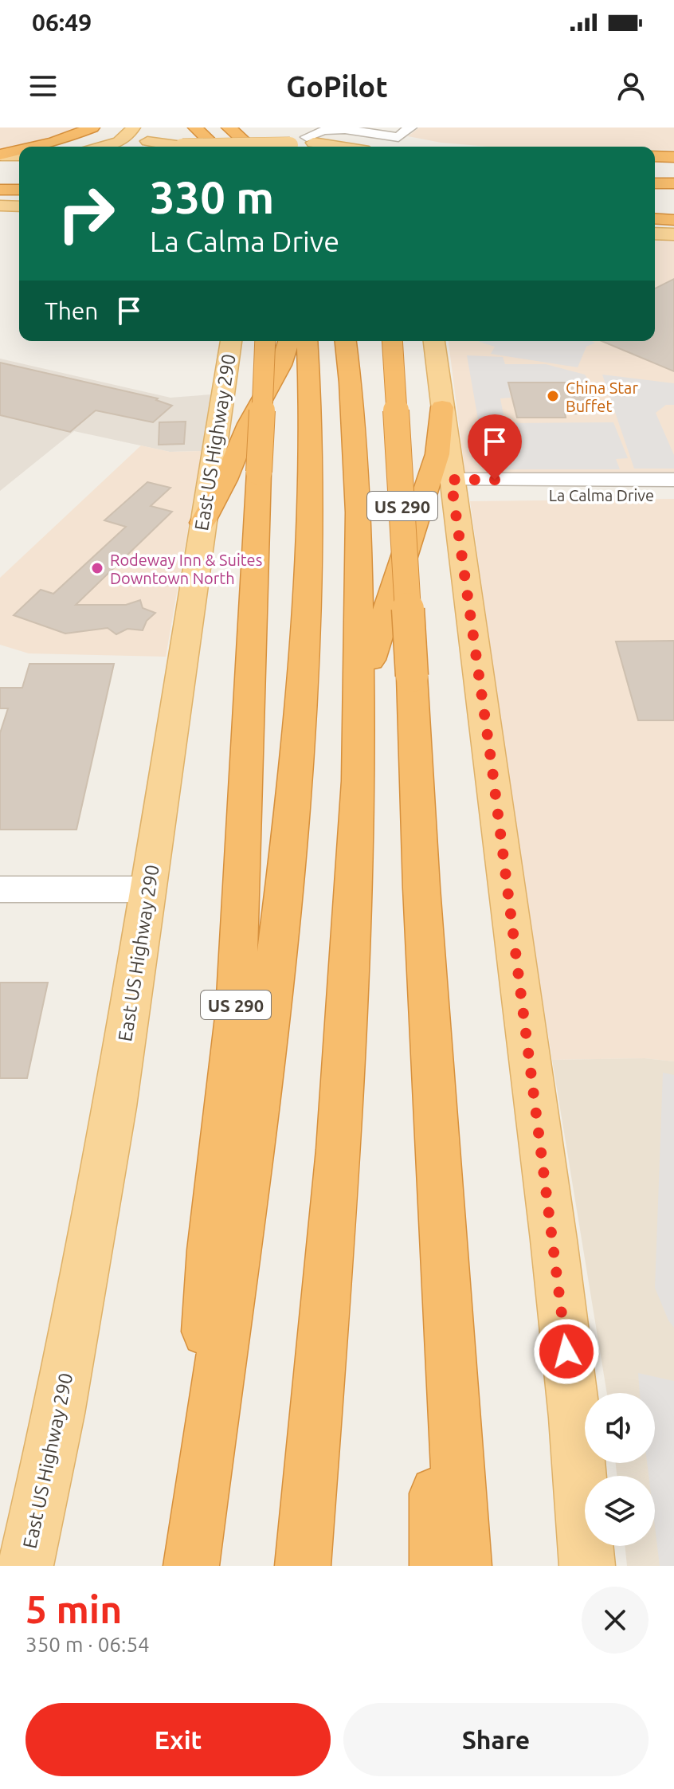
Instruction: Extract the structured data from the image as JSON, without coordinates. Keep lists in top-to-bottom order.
{
  "streets": {
    "highway": ["US 290"],
    "main road": ["East US Highway 290"],
    "street": ["La Calma Drive"]
  },
  "places": ["China Star Buffet", "Rodeway Inn & Suites Downtown North"],
  "page": {
    "status": "06:49",
    "header": "GoPilot",
    "turn": ["330 m", "La Calma Drive"],
    "then": "Then",
    "heading": ["5 min", "350 m · 06:54"],
    "buttons": ["Exit", "Share"]
  }
}
